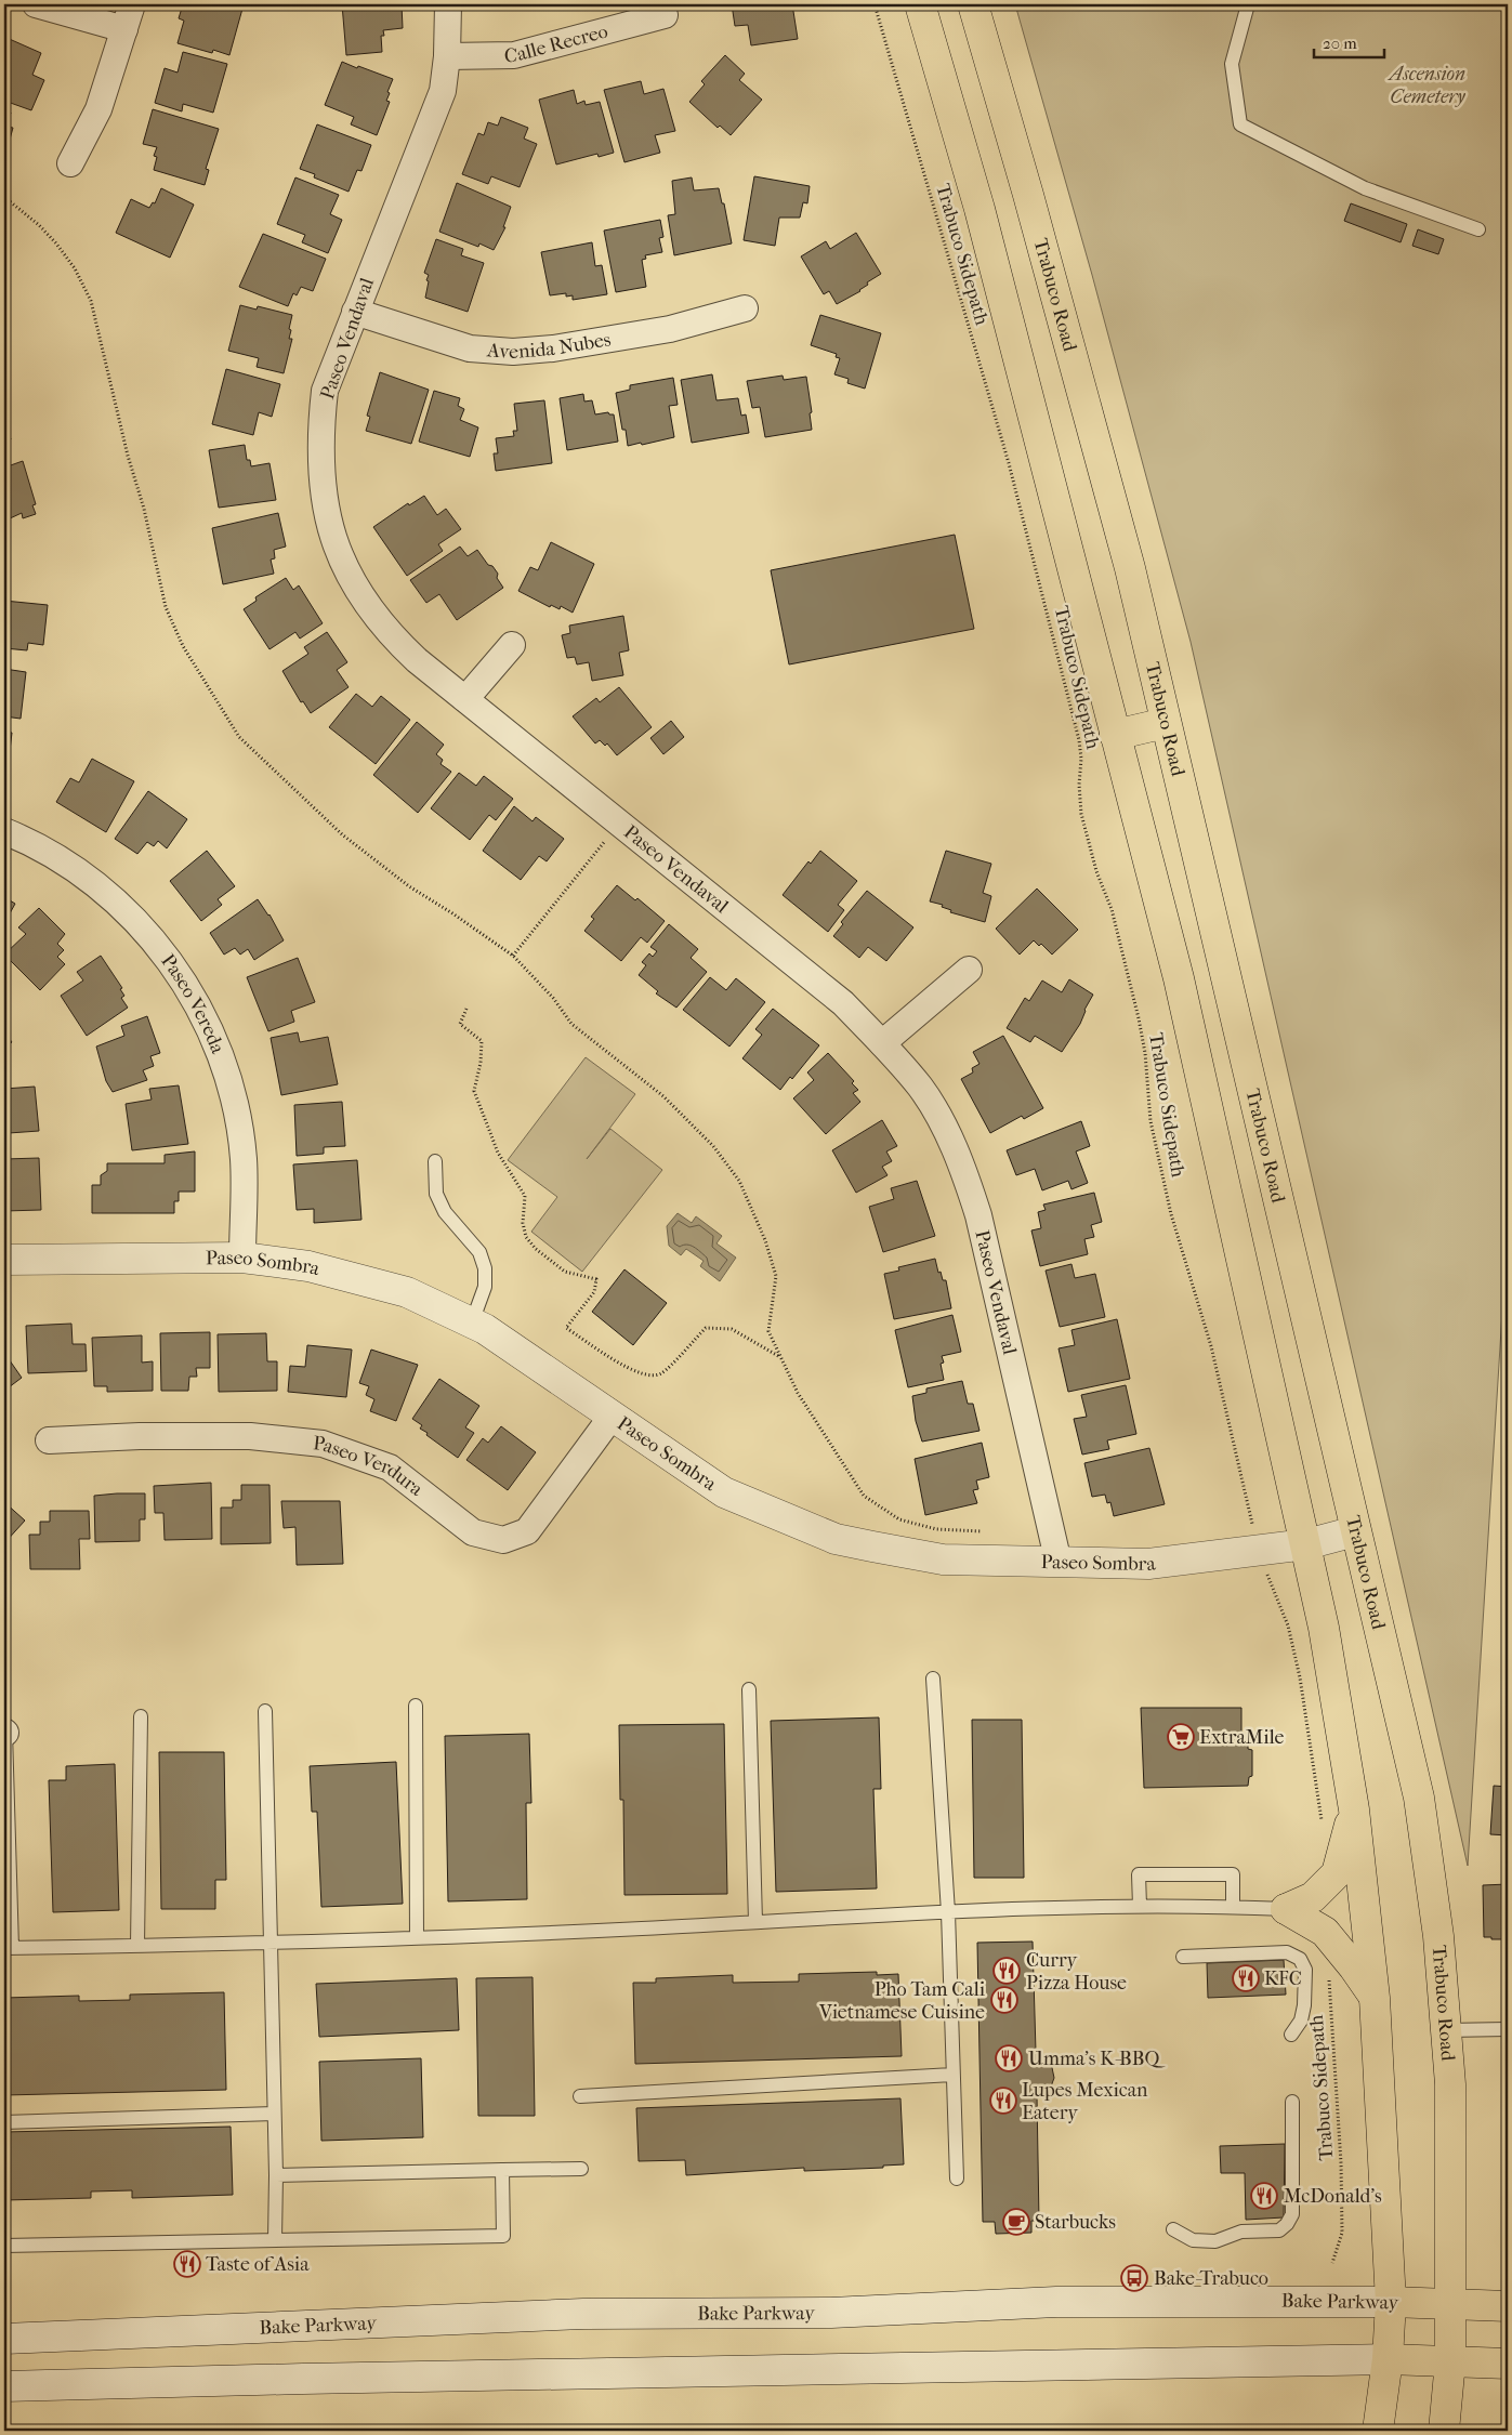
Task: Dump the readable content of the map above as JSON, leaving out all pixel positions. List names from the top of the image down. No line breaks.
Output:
{"streets":{"main road":["Trabuco Road","Paseo Sombra","Bake Parkway"],"street":["Calle Recreo","Paseo Vendaval","Avenida Nubes","Paseo Vereda","Paseo Verdura"],"path":["Trabuco Sidepath"]},"crossings":[["Calle Recreo","Paseo Vendaval"],["Trabuco Road","Paseo Sombra"],["Trabuco Road","Bake Parkway"],["Paseo Vendaval","Avenida Nubes"],["Paseo Vendaval","Paseo Sombra"],["Paseo Vereda","Paseo Sombra"],["Paseo Sombra","Paseo Verdura"]],"parks":["Ascension Cemetery"],"places":{"supermarket":["ExtraMile"],"restaurant":["Curry Pizza House","KFC","Pho Tam Cali Vietnamese Cuisine","Umma's K-BBQ","Lupes Mexican Eatery","McDonald's","Taste of Asia"],"cafe":["Starbucks"],"bus stop":["Bake-Trabuco"]},"scale_bar":"20 m"}
